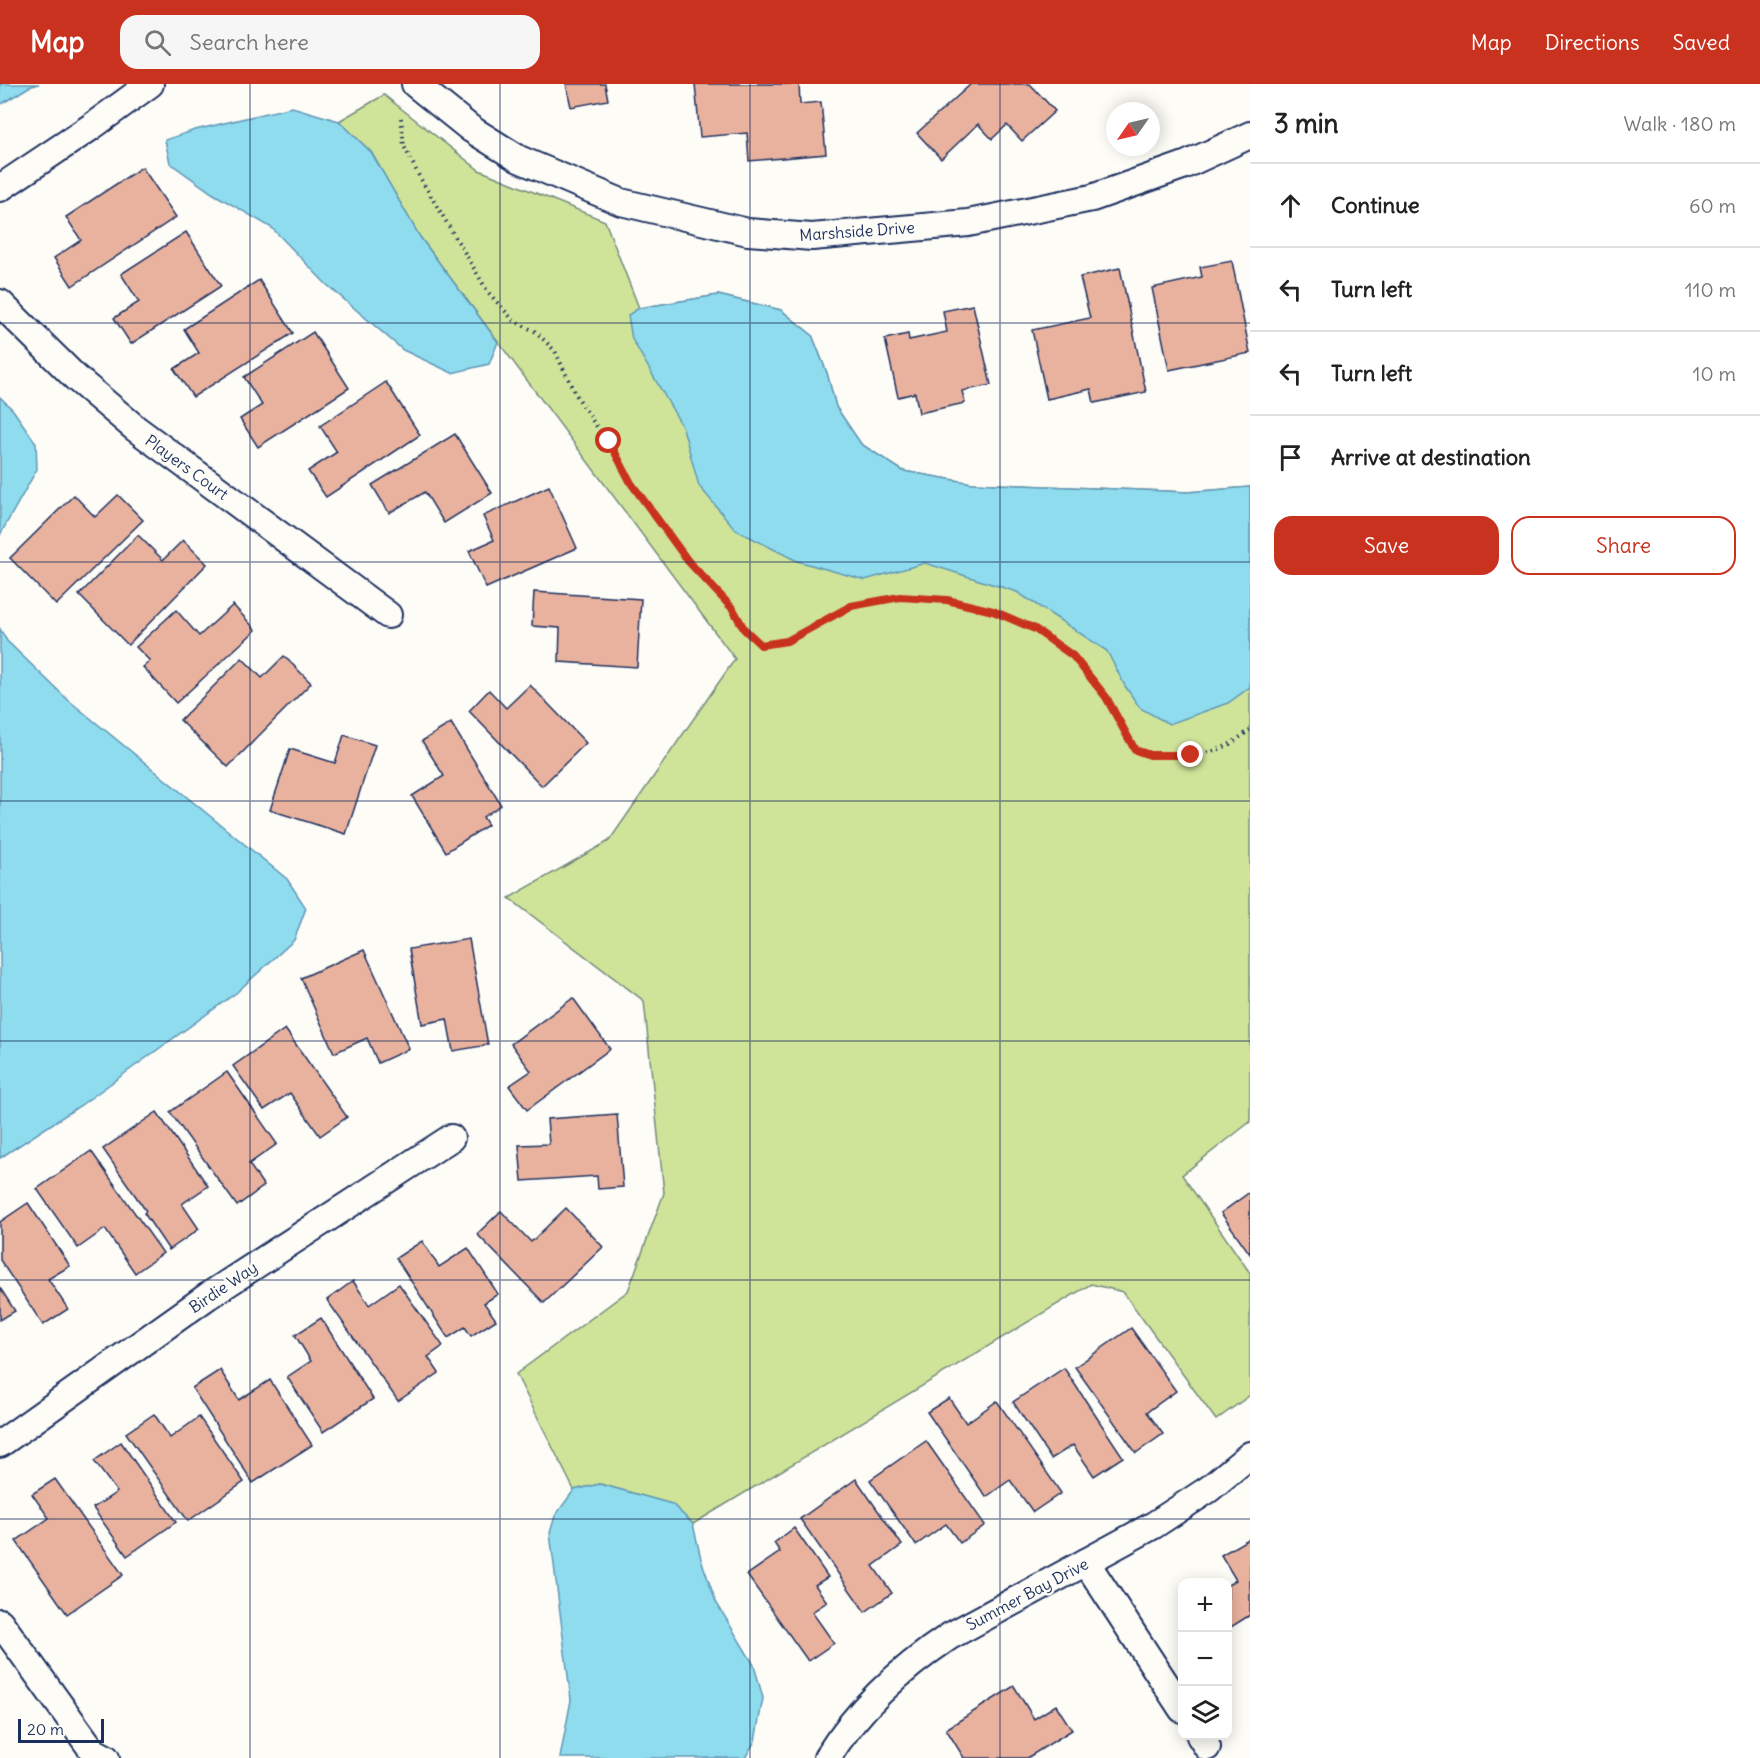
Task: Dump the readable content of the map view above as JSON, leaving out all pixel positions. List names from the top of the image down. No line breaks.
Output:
{"streets":{"street":["Marshside Drive","Players Court","Birdie Way","Summer Bay Drive"]},"scale_bar":"20 m","north":"bottom left","page":{"header":"Map","search":"Search here","nav":["Map","Directions","Saved"],"heading":["3 min","Walk · 180 m"],"list":[["Continue","60 m"],["Turn left","110 m"],["Turn left","10 m"],"Arrive at destination"],"buttons":["Save","Share"],"map_buttons":["+","−"],"scale":"20 m"}}
